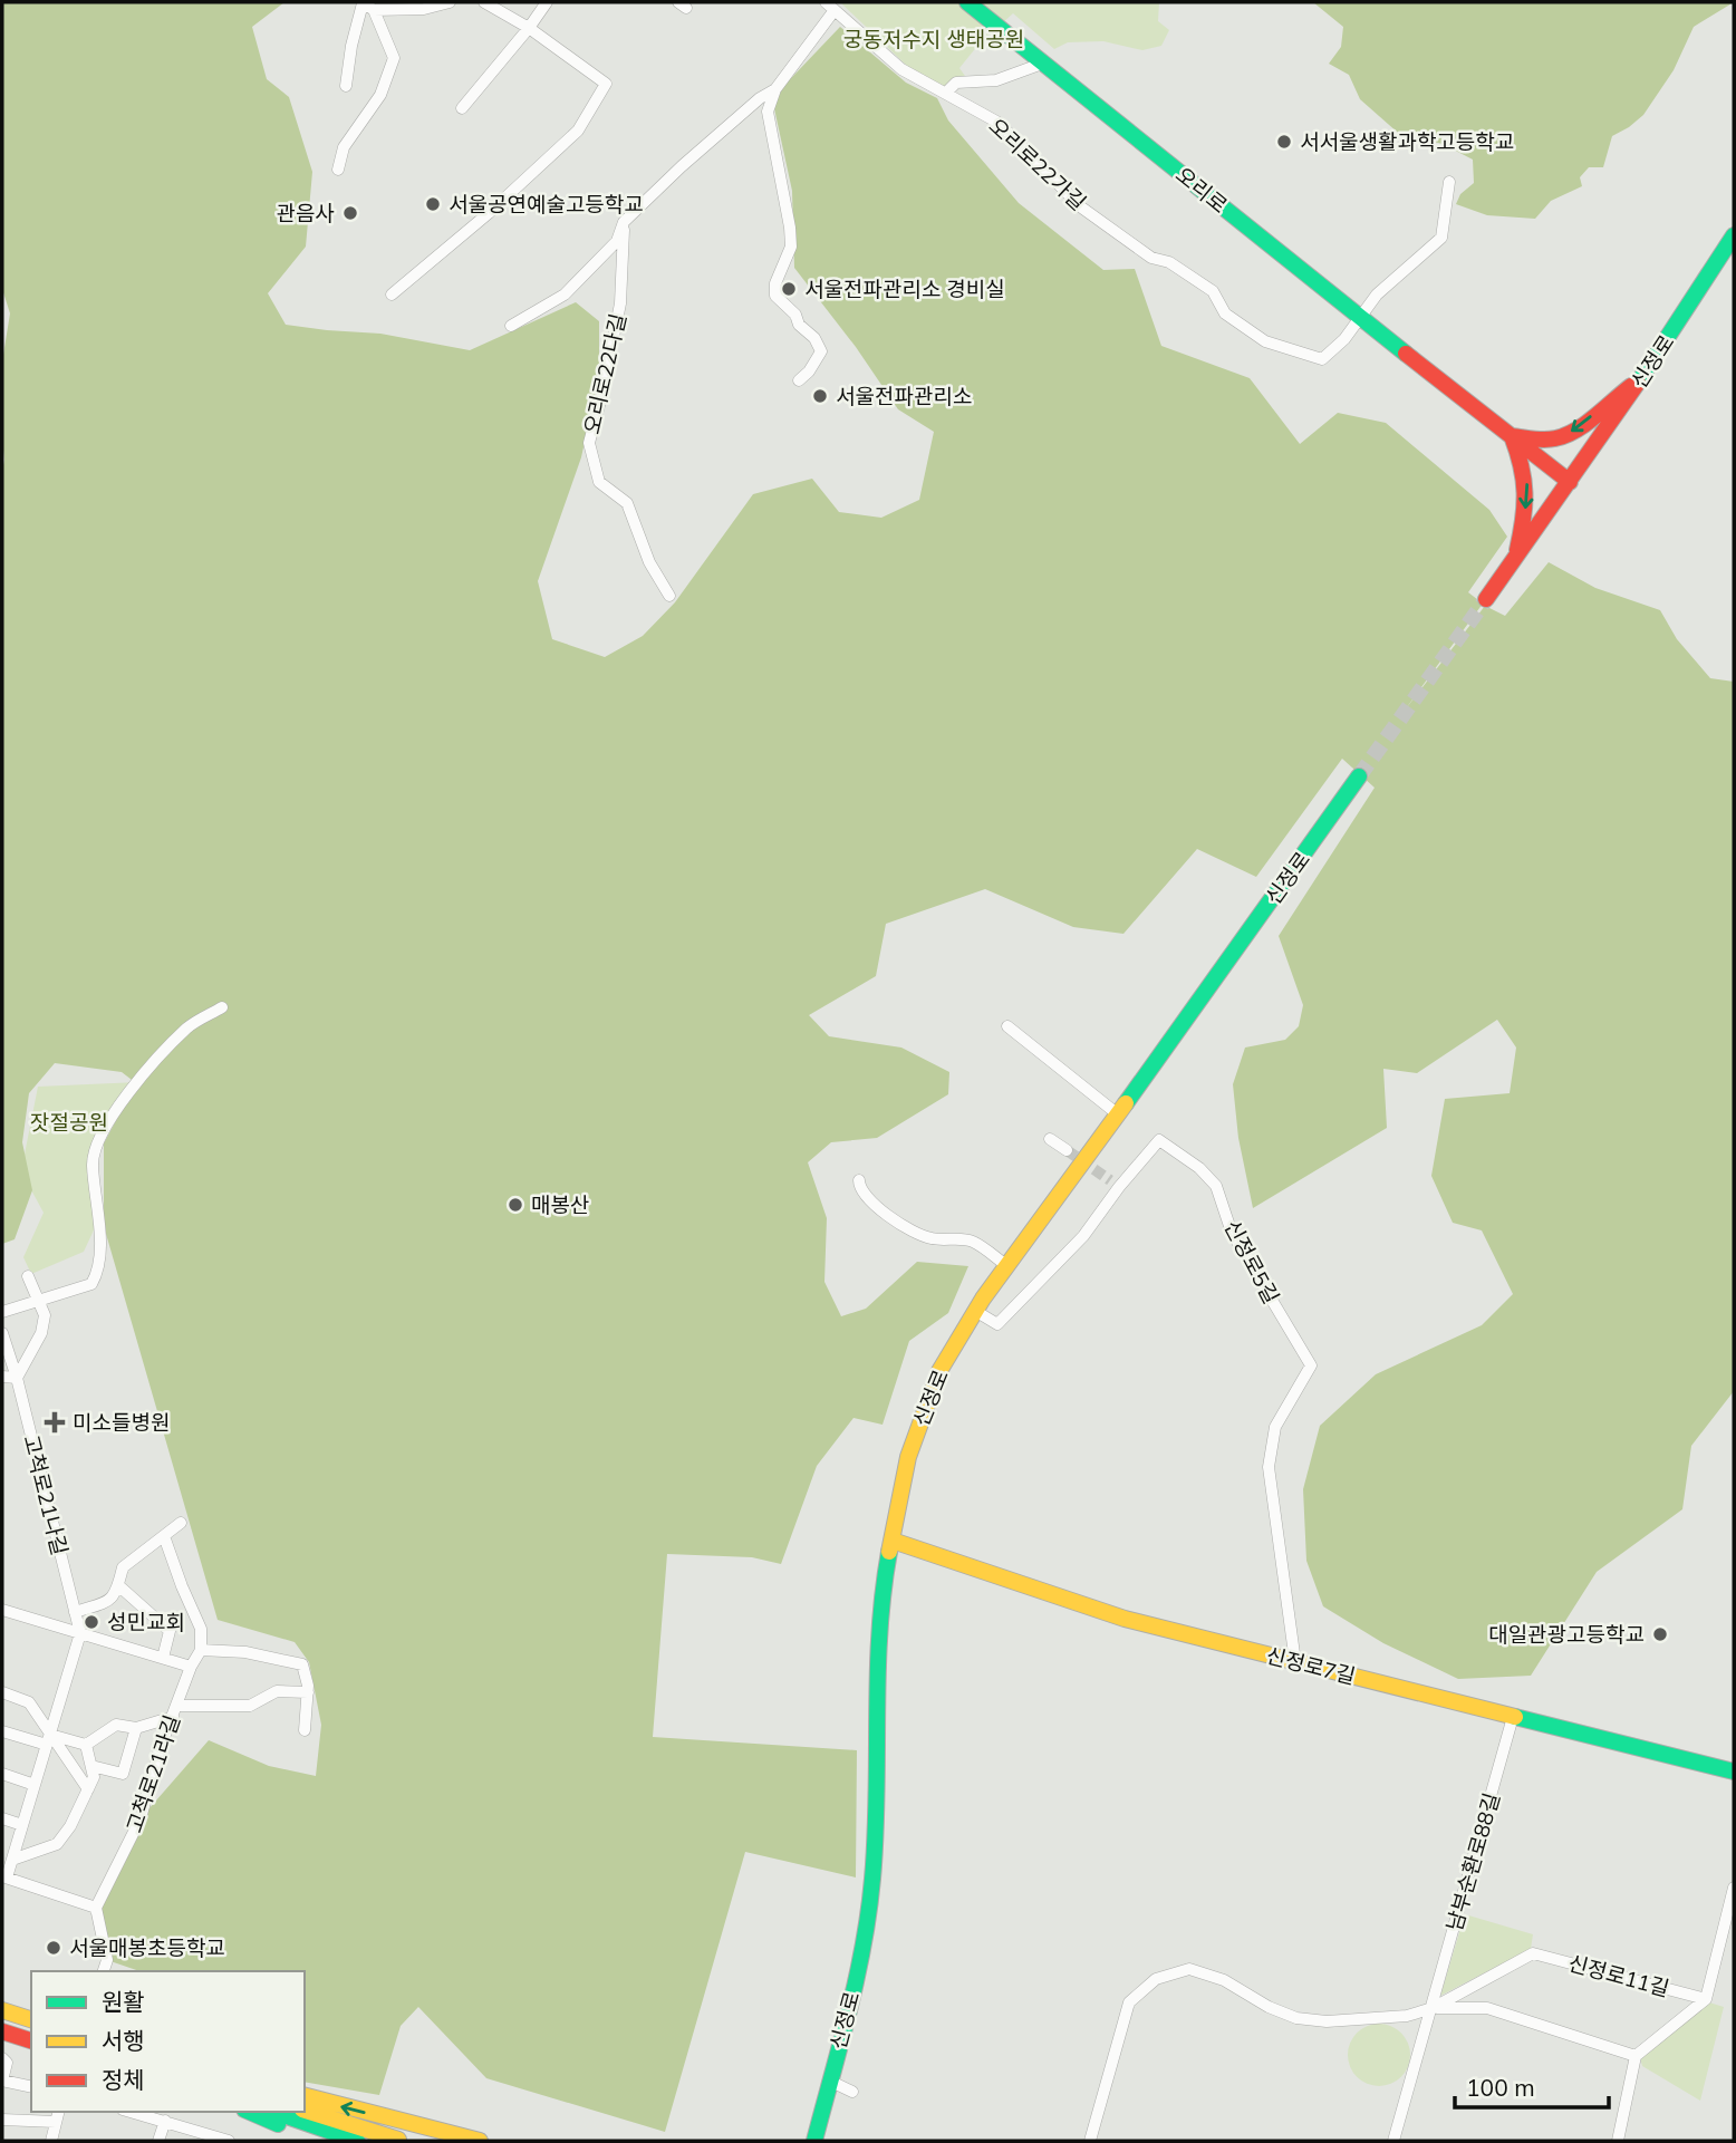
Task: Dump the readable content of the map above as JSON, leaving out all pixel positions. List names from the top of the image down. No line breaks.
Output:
{"streets":{"main road":["오리로","신정로","신정로7길"],"street":["오리로22가길","오리로22다길","신정로5길","고척로21나길","고척로21라길","남부순환로88길","신정로11길"]},"crossings":[["오리로22가길","오리로"],["오리로","신정로"],["신정로","신정로5길"],["신정로","신정로7길"],["신정로5길","신정로7길"],["신정로7길","남부순환로88길"],["남부순환로88길","신정로11길"]],"parks":["궁동저수지 생태공원","잣절공원"],"places":{"other":["서서울생활과학고등학교","서울공연예술고등학교","관음사","서울전파관리소 경비실","서울전파관리소","매봉산","성민교회","대일관광고등학교","서울매봉초등학교"],"health":["미소들병원"]},"legend":["원활","서행","정체"],"scale_bar":"100 m"}
